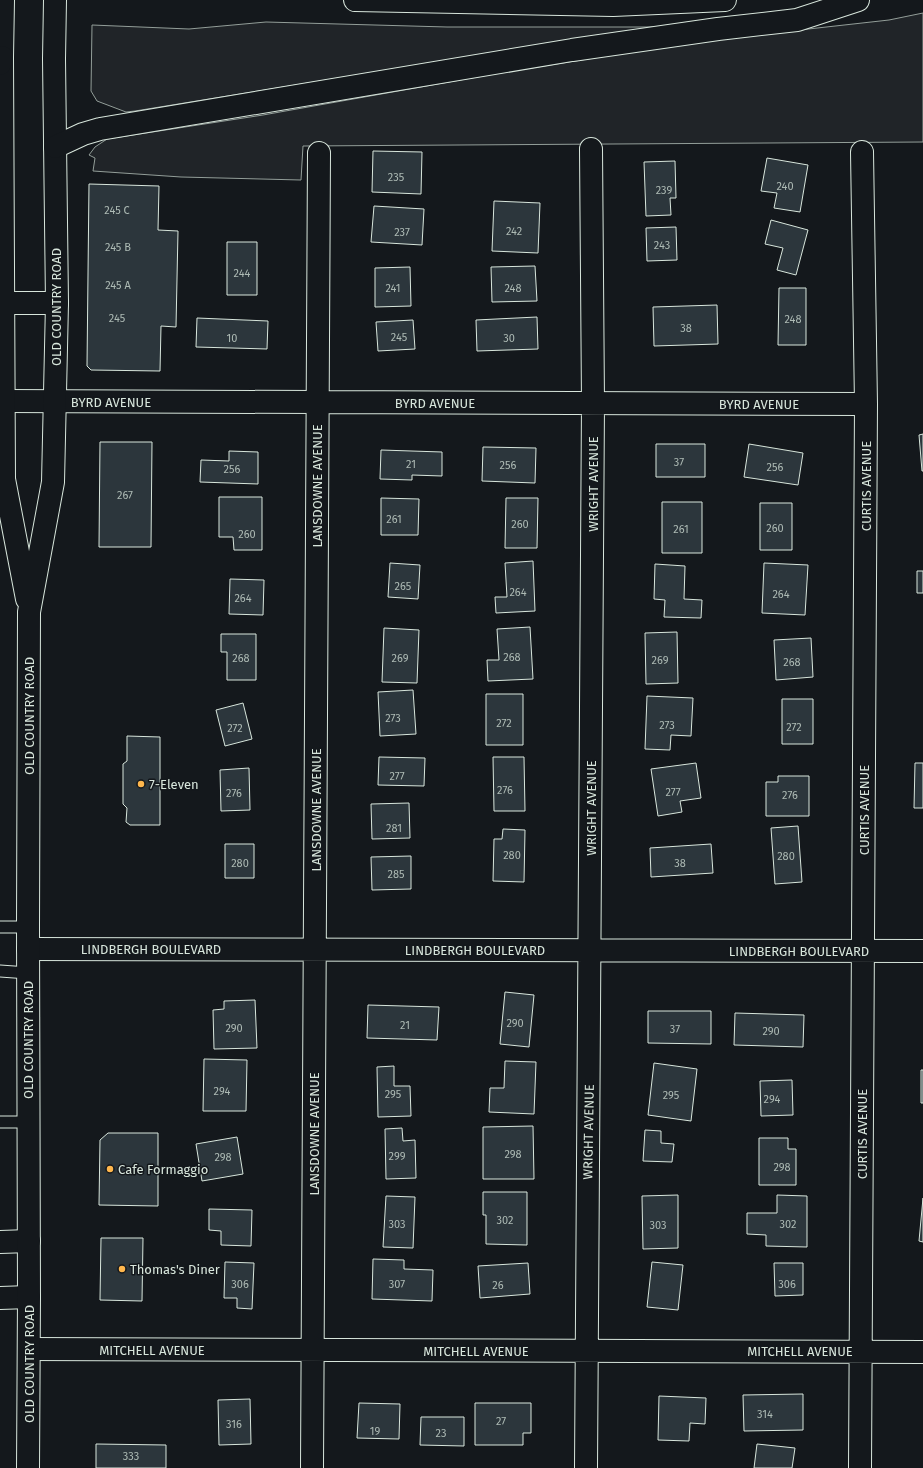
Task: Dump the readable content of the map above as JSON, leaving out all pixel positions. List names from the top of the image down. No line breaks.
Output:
{"streets":{"main road":["OLD COUNTRY ROAD","BYRD AVENUE","WRIGHT AVENUE","LANSDOWNE AVENUE","CURTIS AVENUE","LINDBERGH BOULEVARD","MITCHELL AVENUE"]},"crossings":[["OLD COUNTRY ROAD","BYRD AVENUE"],["OLD COUNTRY ROAD","LINDBERGH BOULEVARD"],["OLD COUNTRY ROAD","MITCHELL AVENUE"],["BYRD AVENUE","WRIGHT AVENUE"],["BYRD AVENUE","LANSDOWNE AVENUE"],["BYRD AVENUE","CURTIS AVENUE"],["WRIGHT AVENUE","LINDBERGH BOULEVARD"],["WRIGHT AVENUE","MITCHELL AVENUE"],["LANSDOWNE AVENUE","LINDBERGH BOULEVARD"],["LANSDOWNE AVENUE","MITCHELL AVENUE"],["CURTIS AVENUE","LINDBERGH BOULEVARD"],["CURTIS AVENUE","MITCHELL AVENUE"]],"places":["7-Eleven","Cafe Formaggio","Thomas's Diner"],"house_numbers":["235","240","239","245 C","242","237","243","245 B","244","245 A","241","248","245","248","38","245","10","30","37","21","256","256","256","267","261","260","260","261","260","265","264","264","264","268","268","269","269","268","273","272","273","272","272","277","276","277","276","276","281","280","280","280","38","285","290","21","290","37","290","294","295","295","294","298","299","298","298","302","303","302","303","306","307","306","26","314","27","316","19","23","333"]}
